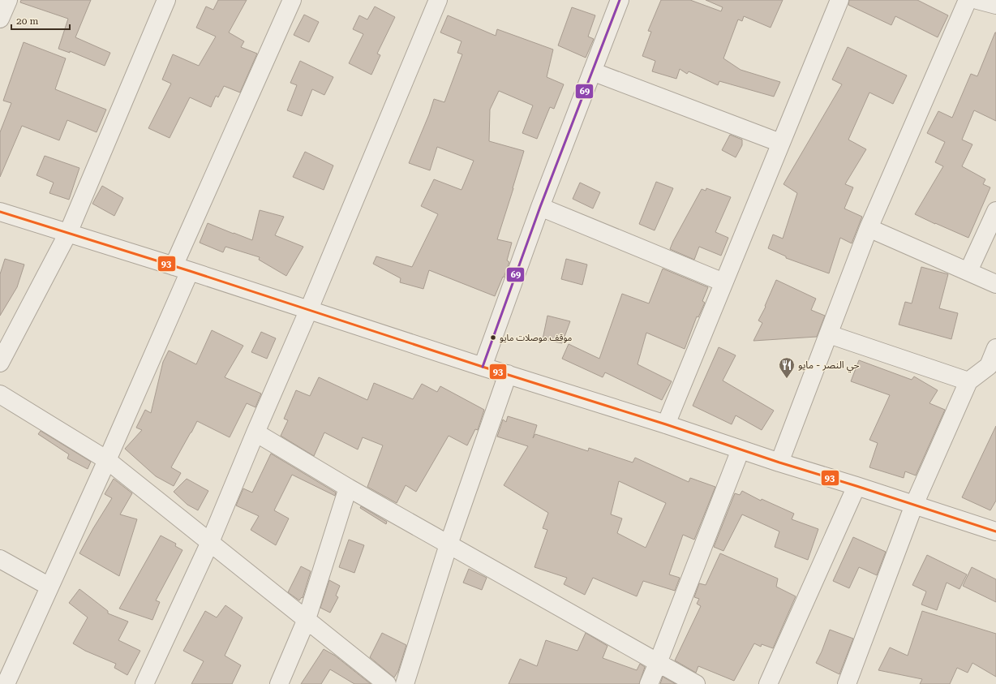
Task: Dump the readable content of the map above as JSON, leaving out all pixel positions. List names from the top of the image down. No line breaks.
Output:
{"places":{"other":["موقف موصلات مايو"],"restaurant":["حي النصر - مايو"]},"lines":["transit line 69","transit line 93"],"scale_bar":"20 m"}
